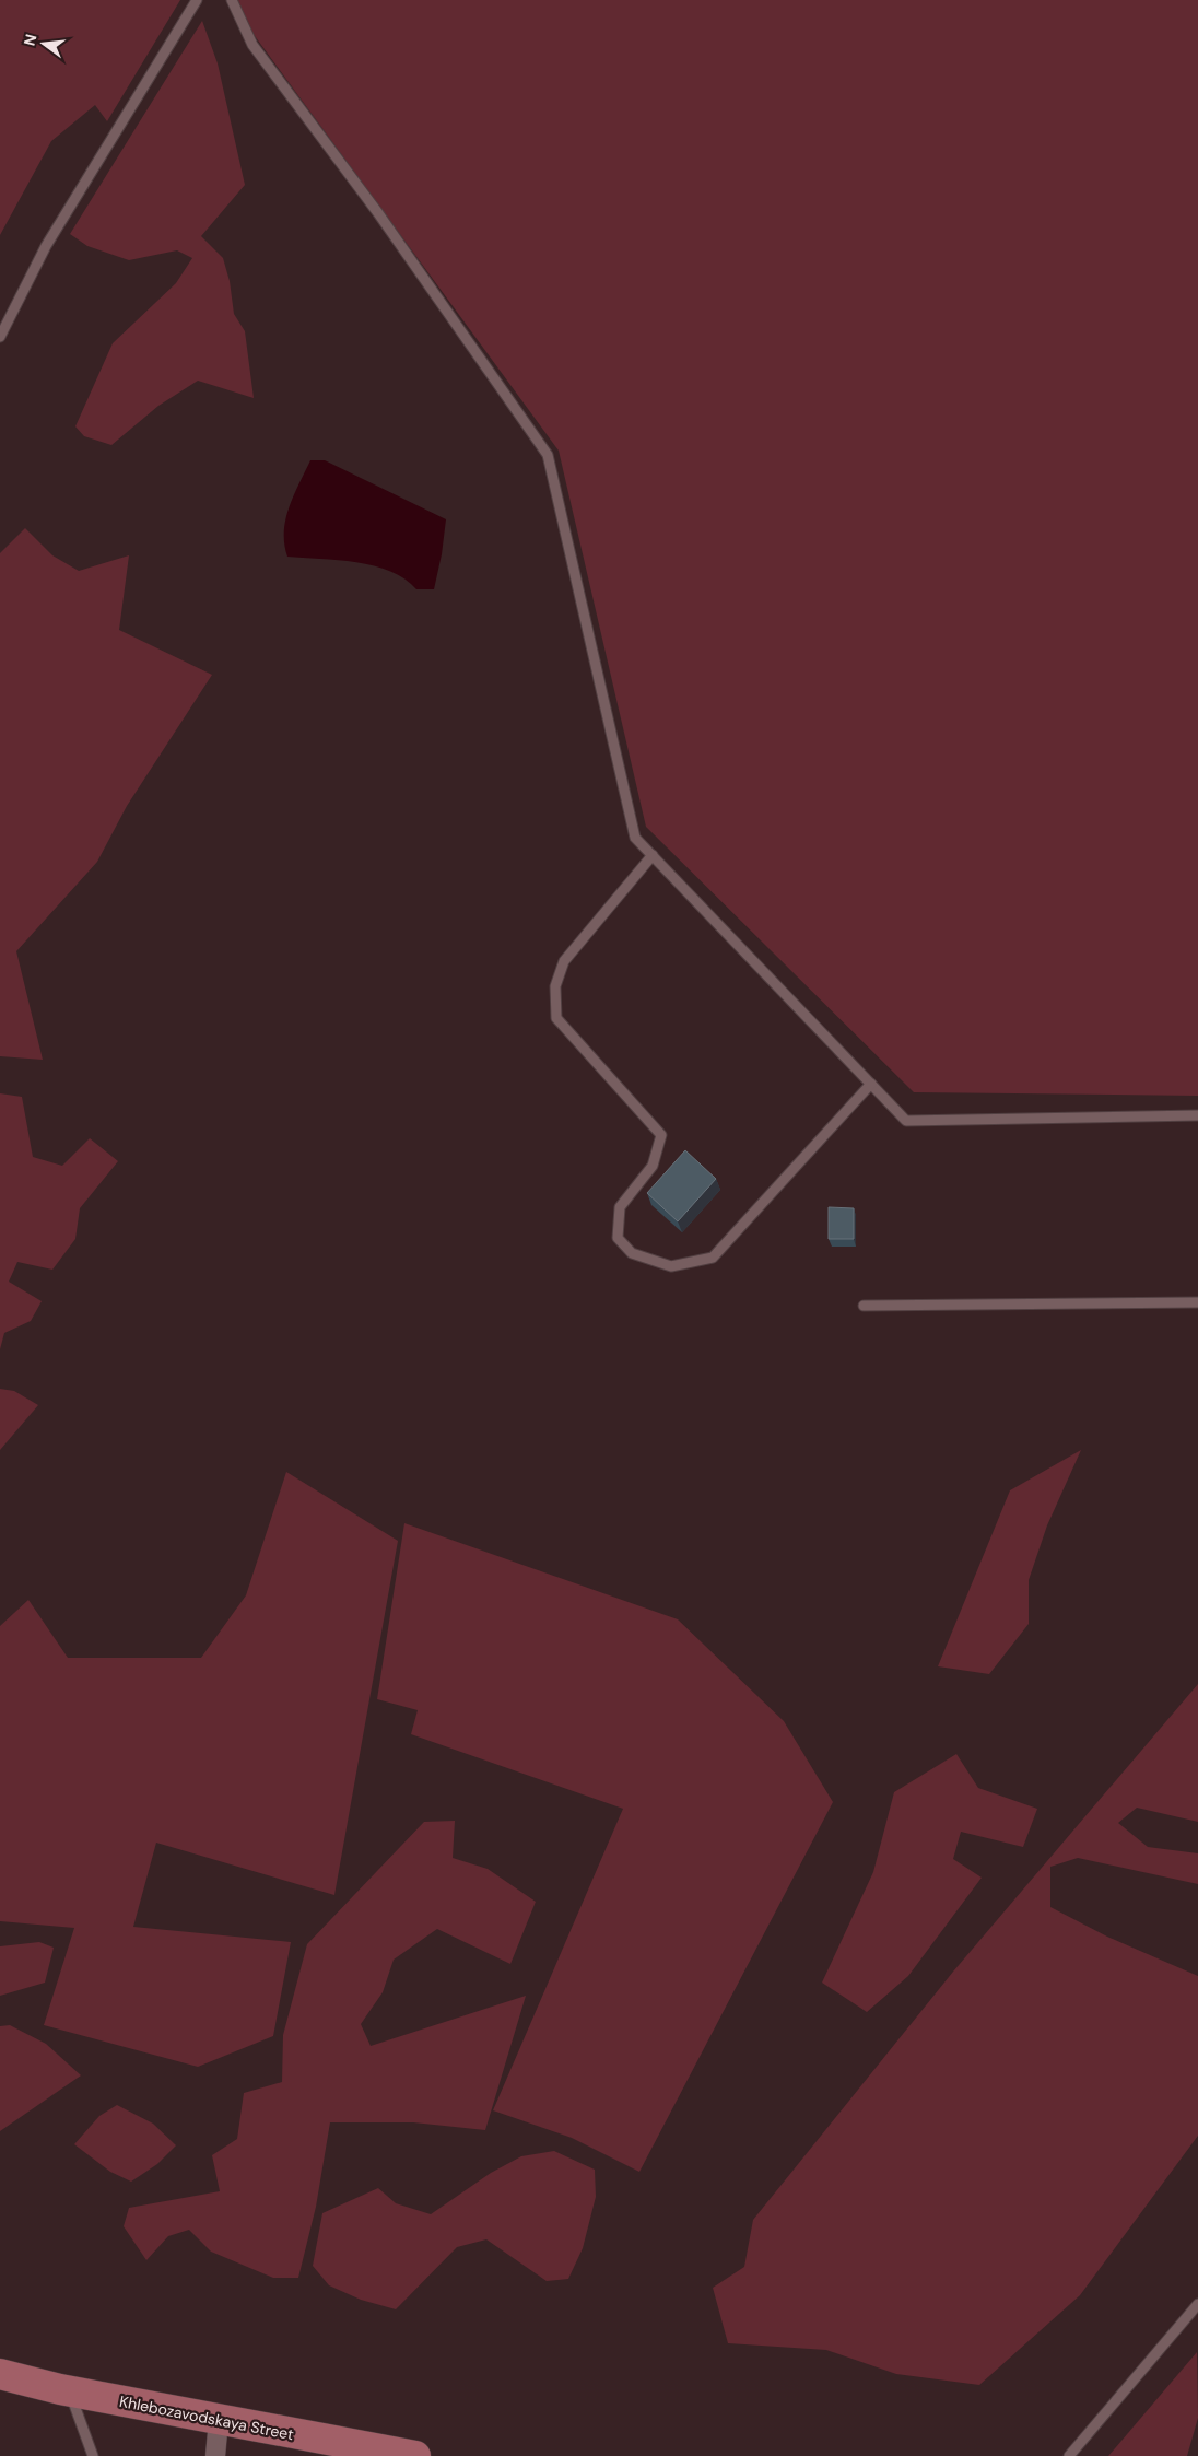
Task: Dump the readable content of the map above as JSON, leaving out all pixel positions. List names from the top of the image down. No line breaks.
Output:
{"streets":{"main road":["Khlebozavodskaya Street"]},"north":"left"}
